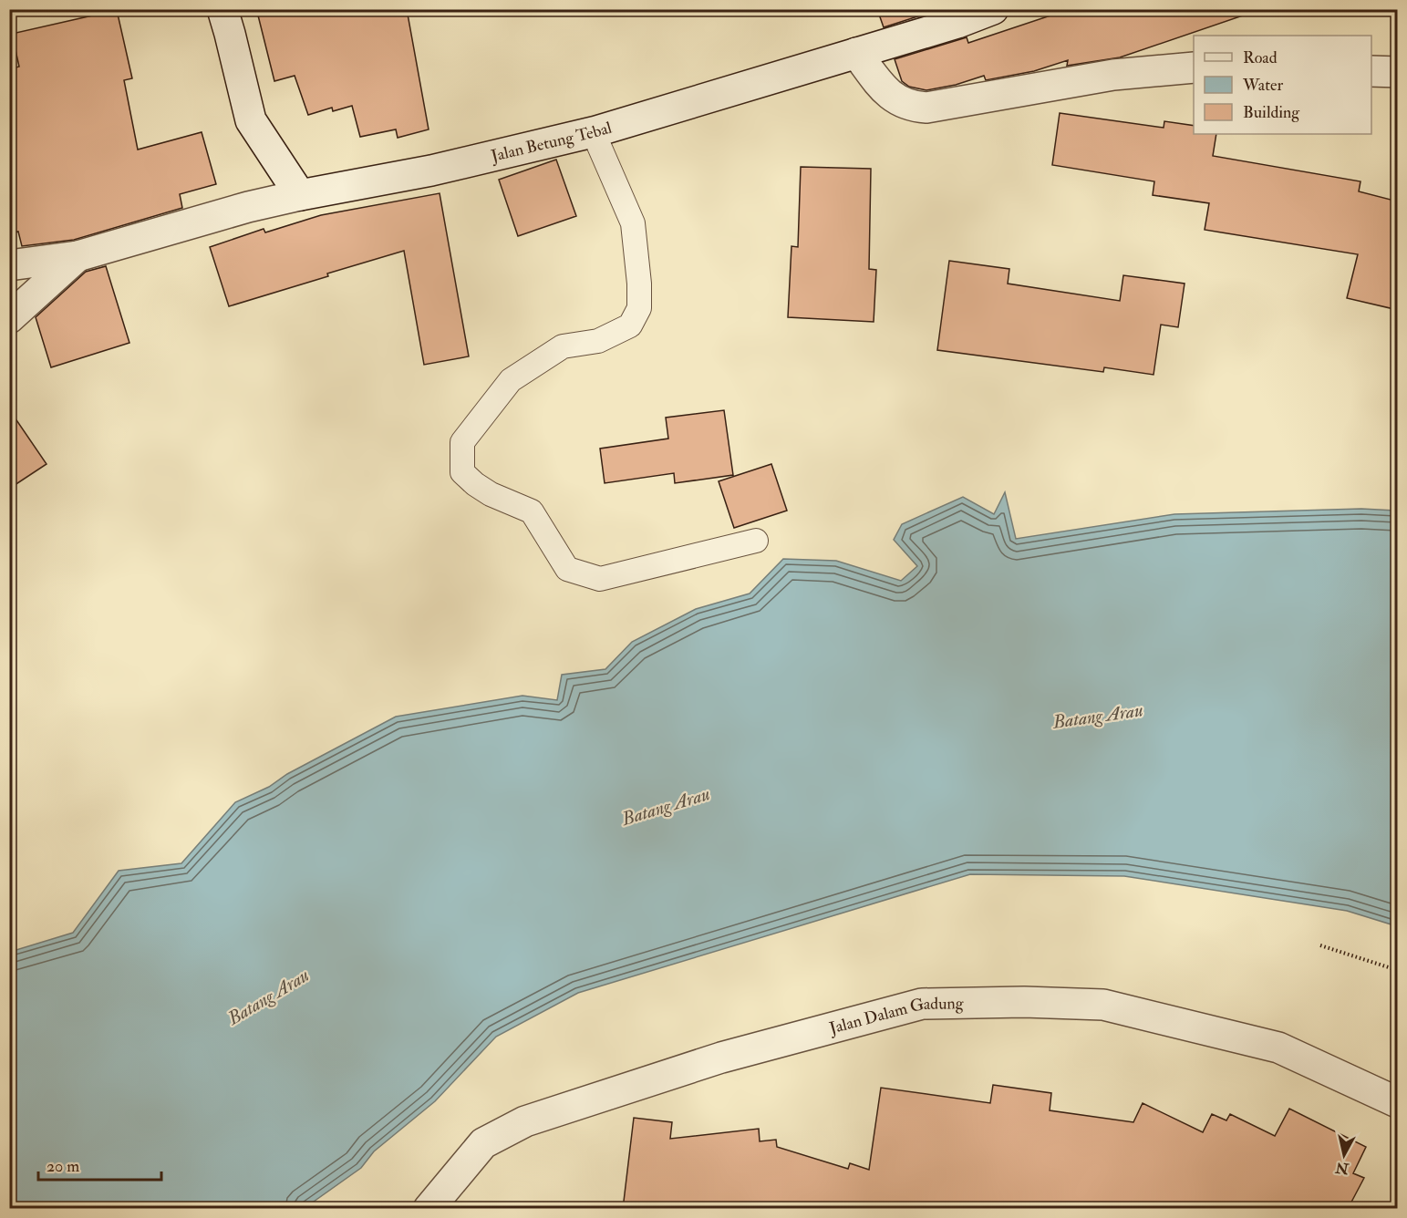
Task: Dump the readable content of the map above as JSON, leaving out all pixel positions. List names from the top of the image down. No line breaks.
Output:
{"streets":{"street":["Jalan Betung Tebal","Jalan Dalam Gadung"]},"water":["Batang Arau"],"legend":["Road","Water","Building"],"scale_bar":"20 m","north":"bottom"}
